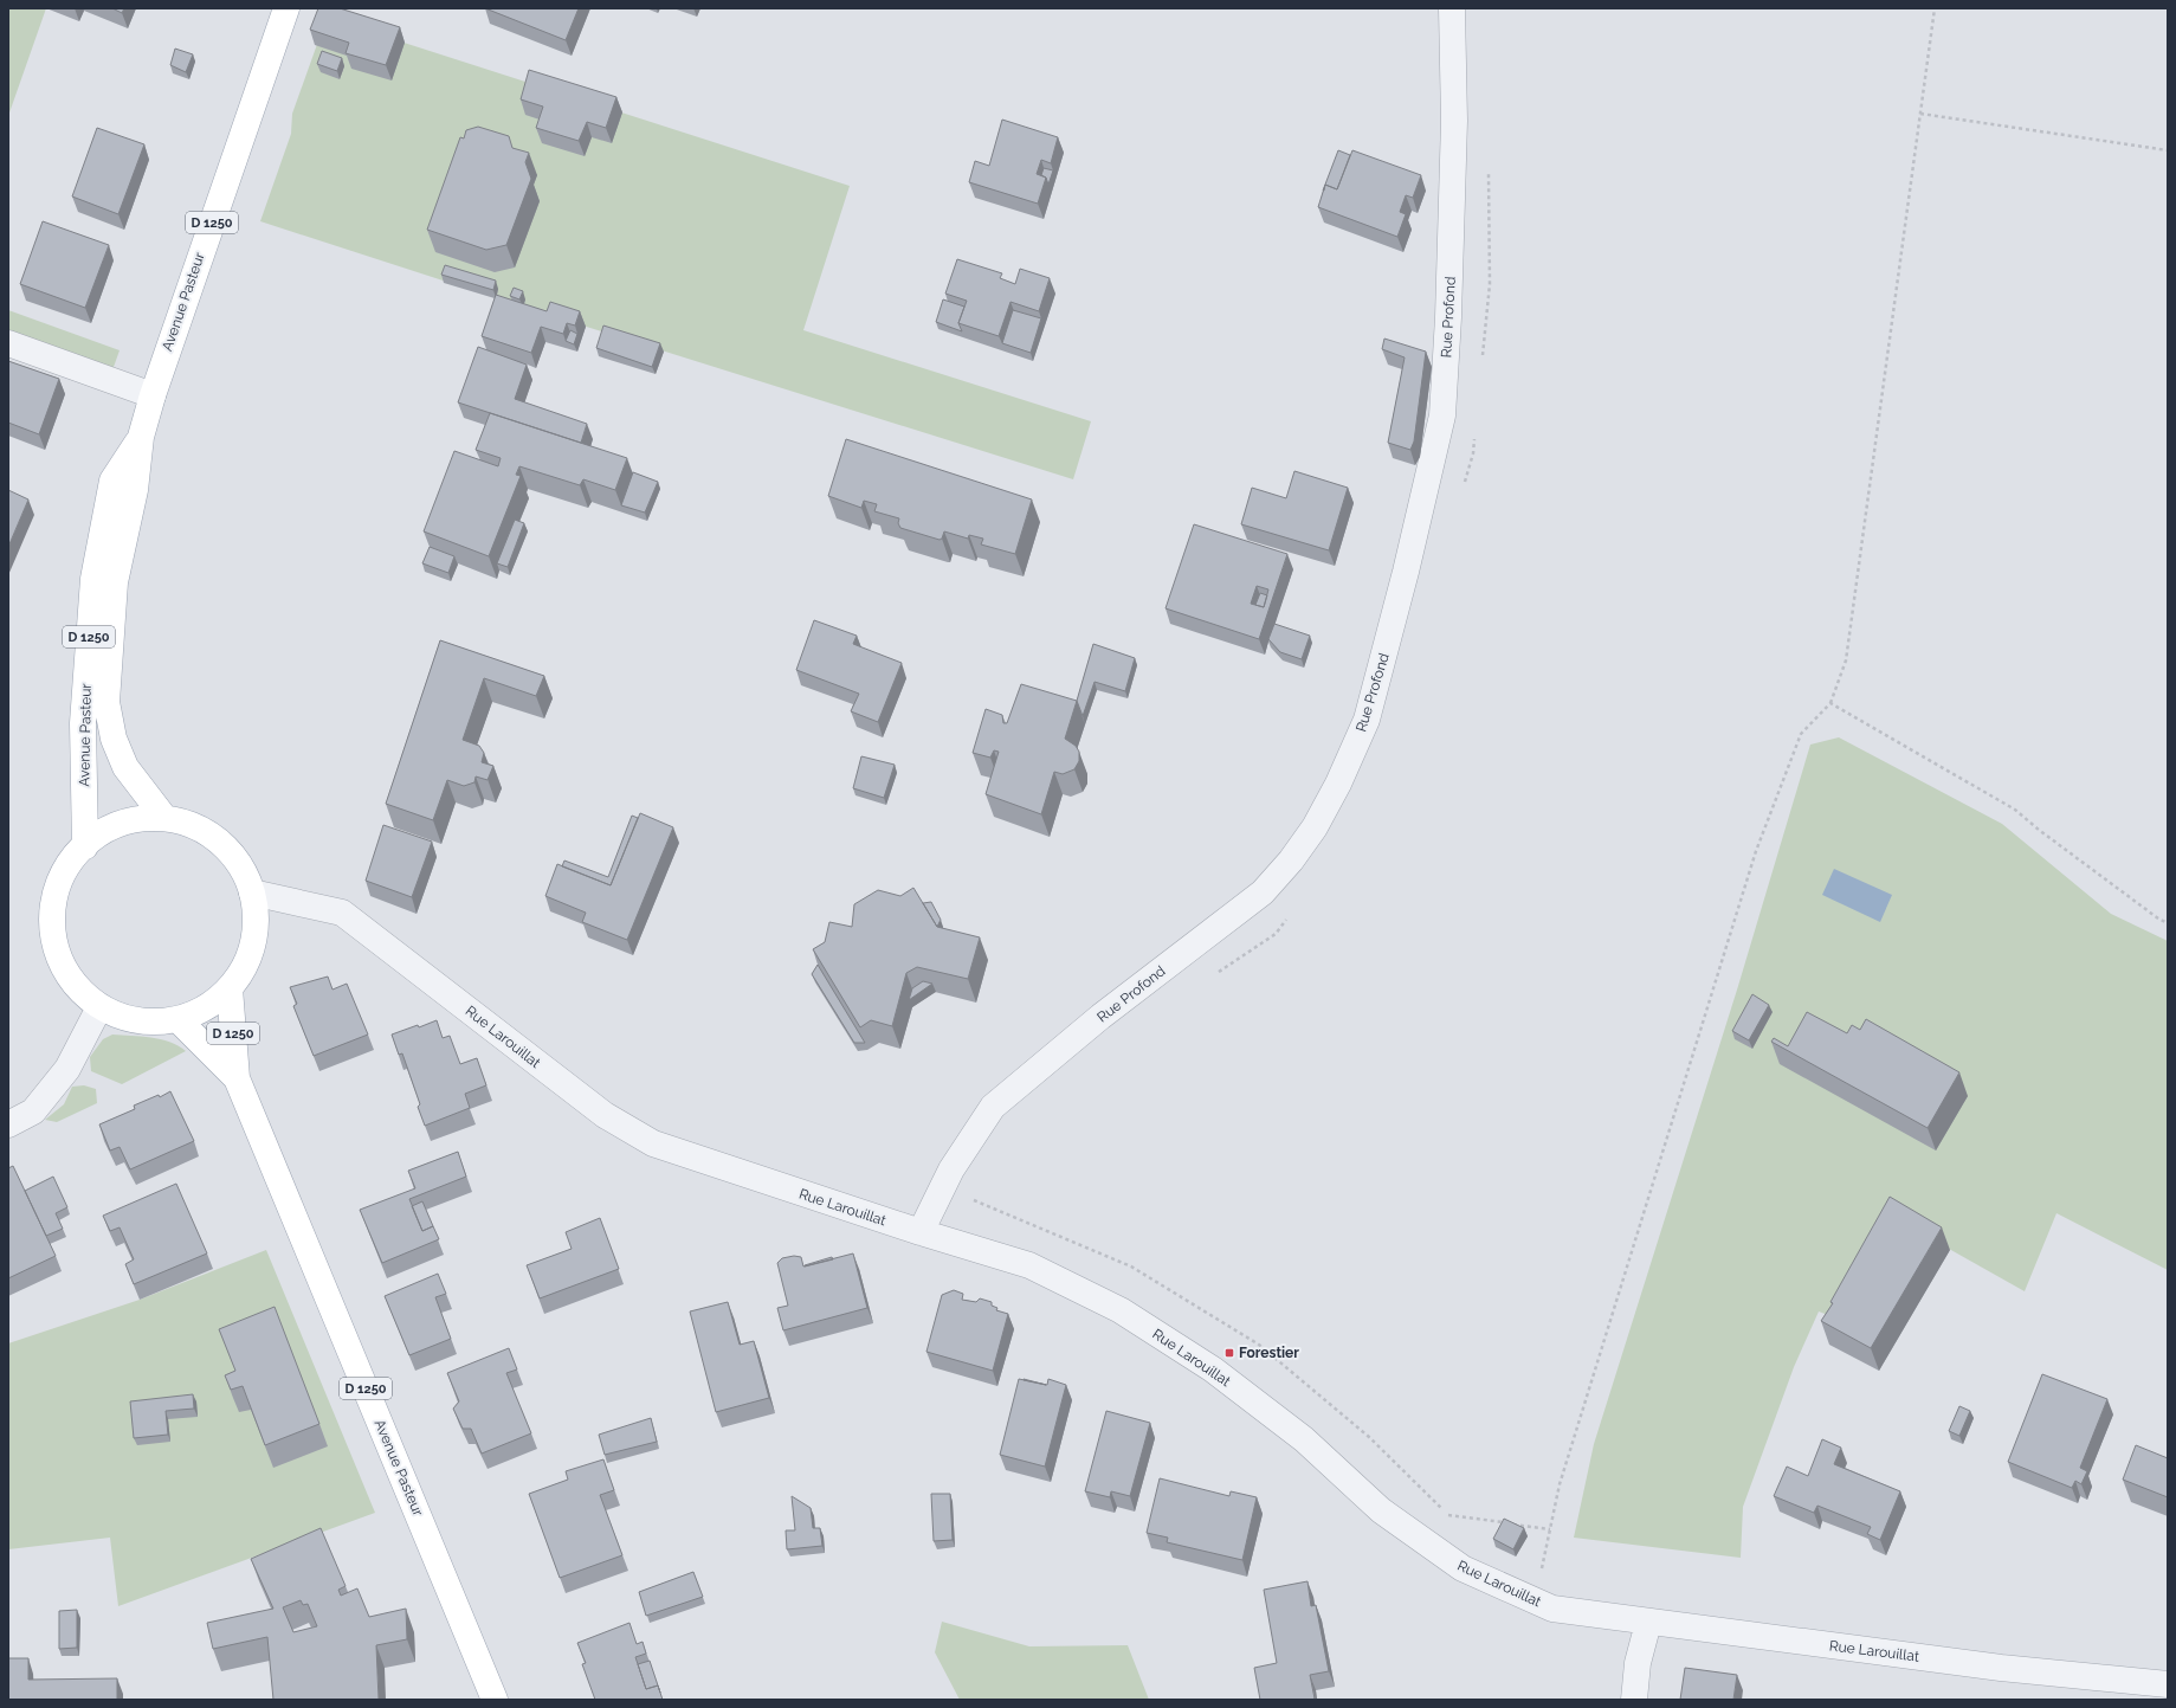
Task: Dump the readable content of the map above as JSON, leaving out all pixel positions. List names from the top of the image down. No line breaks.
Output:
{"streets":{"main road":["D 1250","Avenue Pasteur"],"street":["Rue Profond","Rue Larouillat"]},"crossings":[["Rue Profond","Rue Larouillat"]],"places":{"transit":["Forestier"]}}
